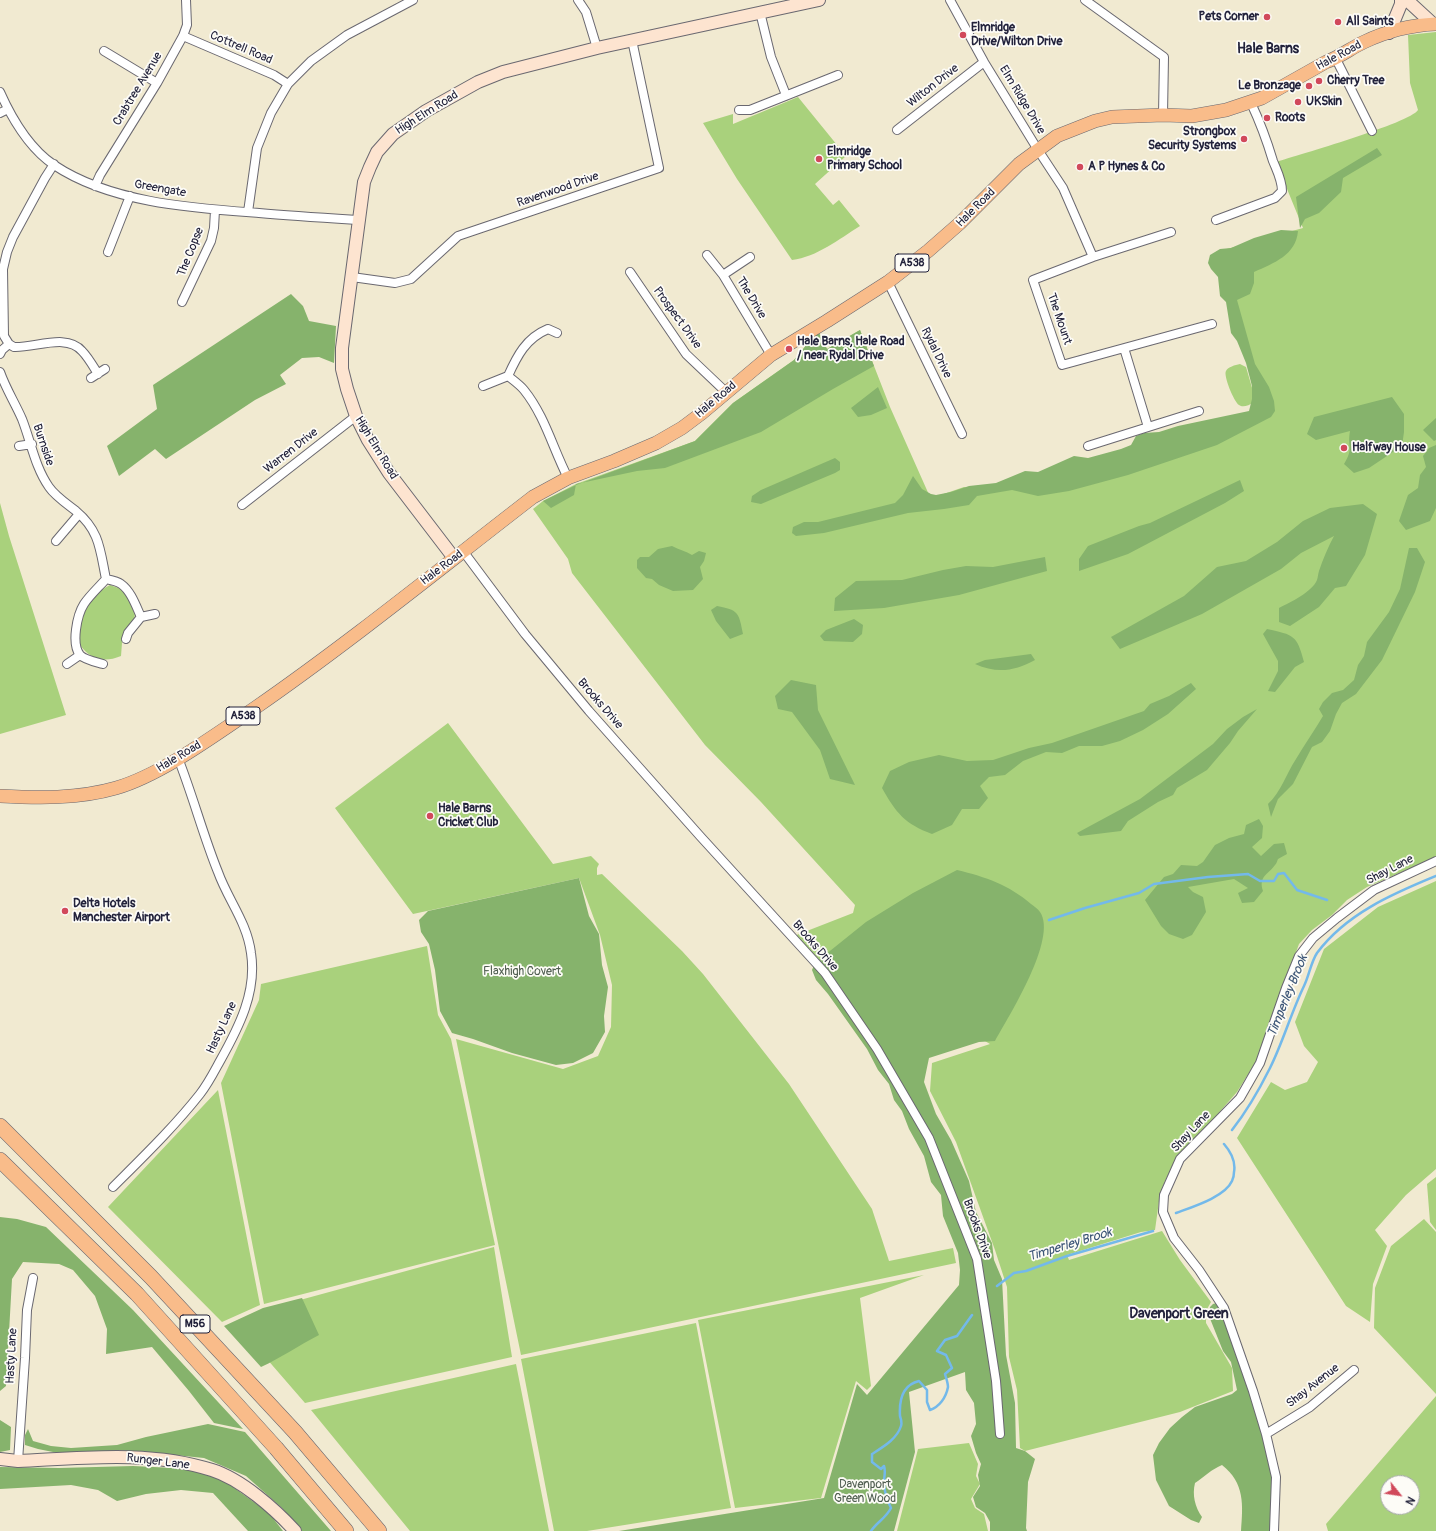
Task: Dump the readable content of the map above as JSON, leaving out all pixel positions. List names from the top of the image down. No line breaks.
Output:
{"streets":{"highway":["M56"],"main road":["Hale Road","A538"],"street":["Cottrell Road","Wilton Drive","Crabtree Avenue","Elm Ridge Drive","High Elm Road","Greengate","Ravenwood Drive","The Copse","The Drive","Prospect Drive","The Mount","Rydal Drive","Burnside","Warren Drive","Brooks Drive","Shay Lane","Hasty Lane","Shay Avenue","Runger Lane"]},"crossings":[["Cottrell Road","Crabtree Avenue"],["Hale Road","Elm Ridge Drive"],["Hale Road","High Elm Road"],["Hale Road","The Drive"],["Hale Road","Prospect Drive"],["Hale Road","Rydal Drive"],["Hale Road","Brooks Drive"],["Hale Road","Hasty Lane"],["Wilton Drive","Elm Ridge Drive"],["Crabtree Avenue","Greengate"],["High Elm Road","Greengate"],["High Elm Road","Ravenwood Drive"],["High Elm Road","Warren Drive"],["High Elm Road","Brooks Drive"],["Greengate","The Copse"],["Shay Lane","Shay Avenue"],["Hasty Lane","Runger Lane"]],"districts":["Hale Barns","Davenport Green"],"water":["Timperley Brook"],"parks":["Flaxhigh Covert","Davenport Green Wood"],"places":["Pets Corner","All Saints","Elmridge Drive/Wilton Drive","Cherry Tree","Le Bronzage","UKSkin","Roots","Strongbox Security Systems","Elmridge Primary School","A P Hynes & Co","Hale Barns, Hale Road / near Rydal Drive","Halfway House","Hale Barns Cricket Club","Delta Hotels Manchester Airport"],"north":"bottom right"}
